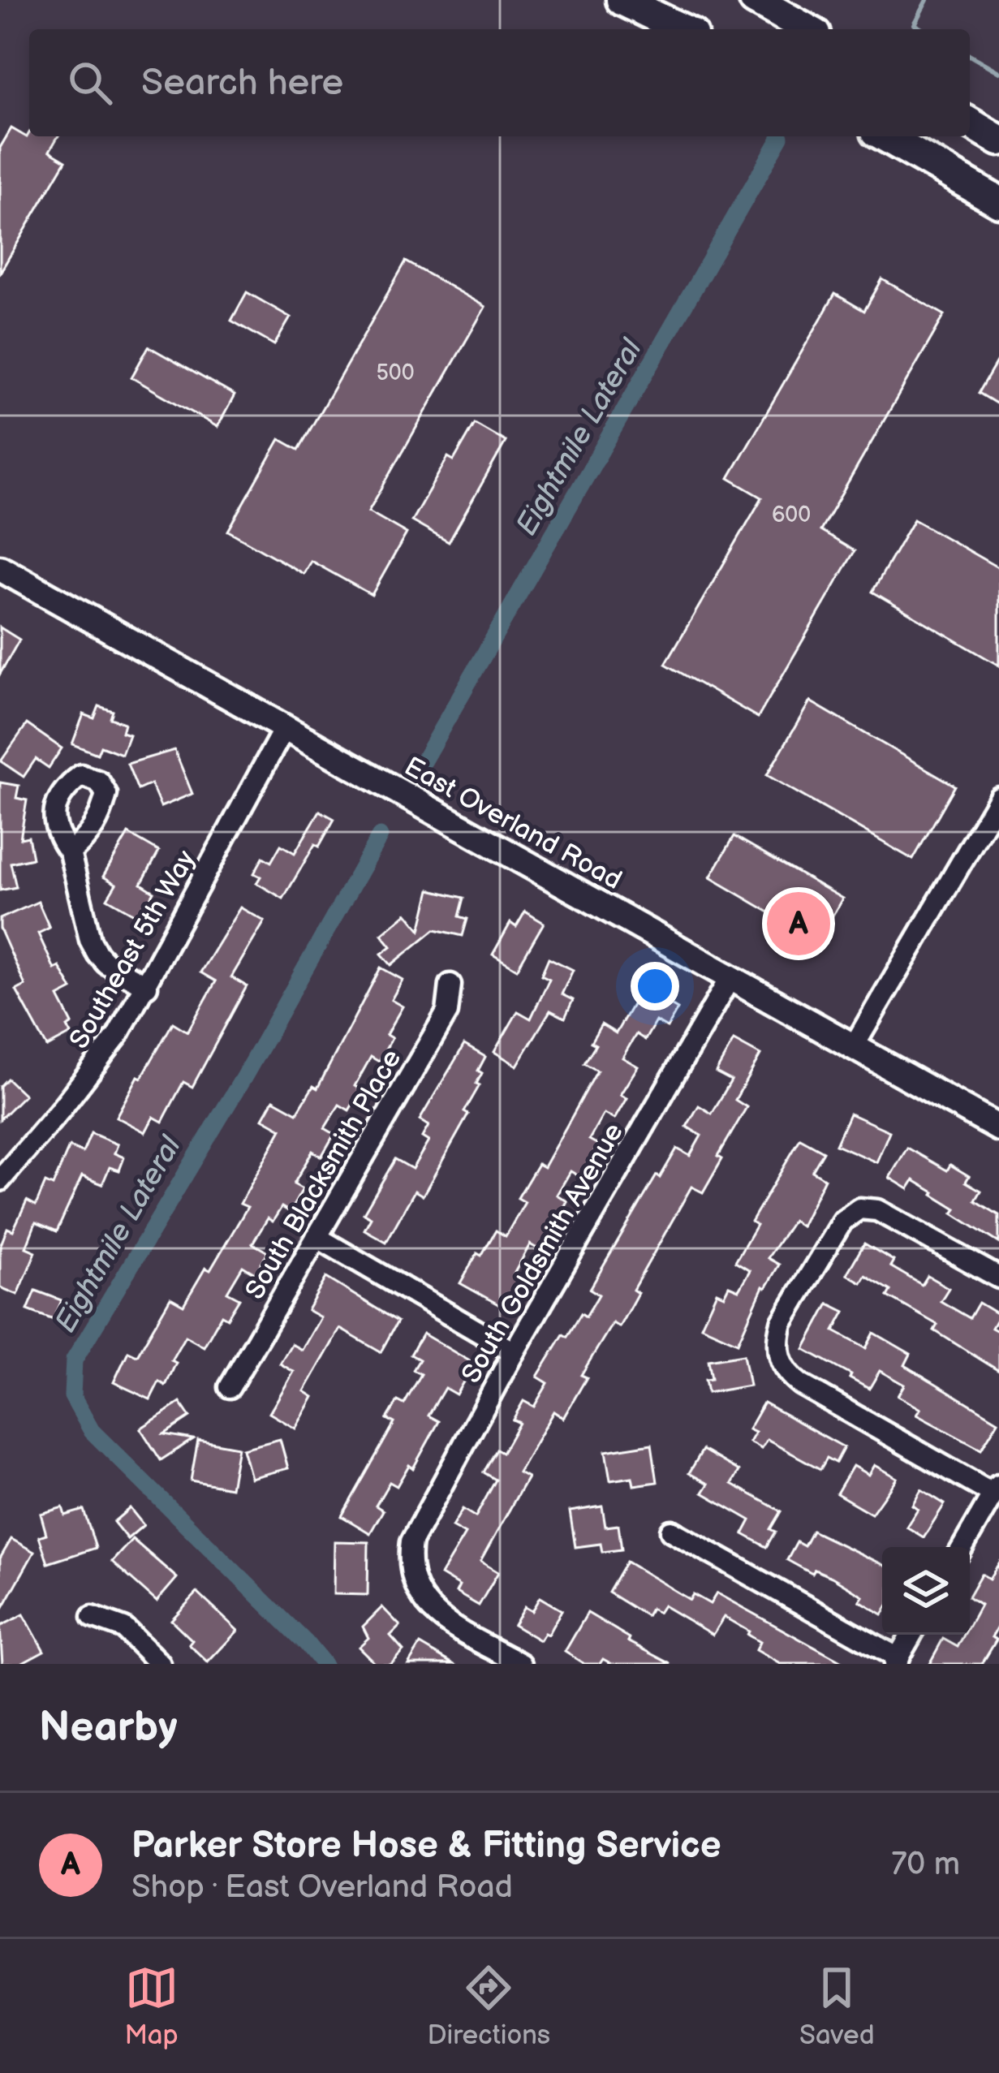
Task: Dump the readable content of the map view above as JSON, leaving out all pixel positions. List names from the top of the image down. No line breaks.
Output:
{"streets":{"main road":["East Overland Road"],"street":["Southeast 5th Way","South Blacksmith Place","South Goldsmith Avenue"]},"crossings":[["East Overland Road","Southeast 5th Way"],["East Overland Road","South Goldsmith Avenue"]],"water":["Eightmile Lateral"],"house_numbers":["500","600"],"page":{"search":"Search here","pins":"A","heading":"Nearby","list":[{"mark":"A","name":"Parker Store Hose & Fitting Service","note":"Shop · East Overland Road","value":"70 m"}],"nav":["Map","Directions","Saved"]}}
